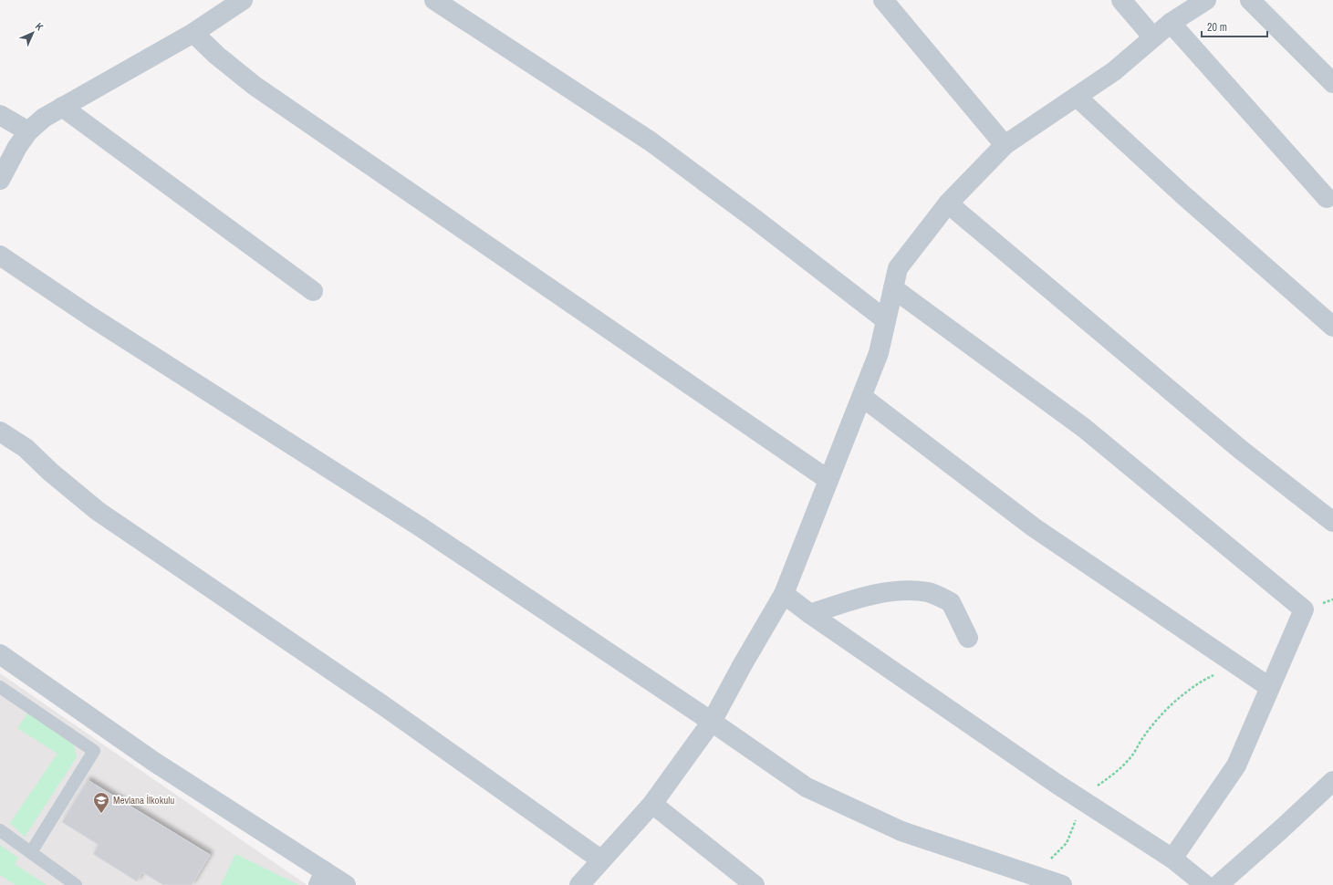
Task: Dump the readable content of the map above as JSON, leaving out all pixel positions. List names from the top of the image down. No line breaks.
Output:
{"places":{"school or university":["Mevlana İlkokulu"]},"scale_bar":"20 m","north":"top right"}
